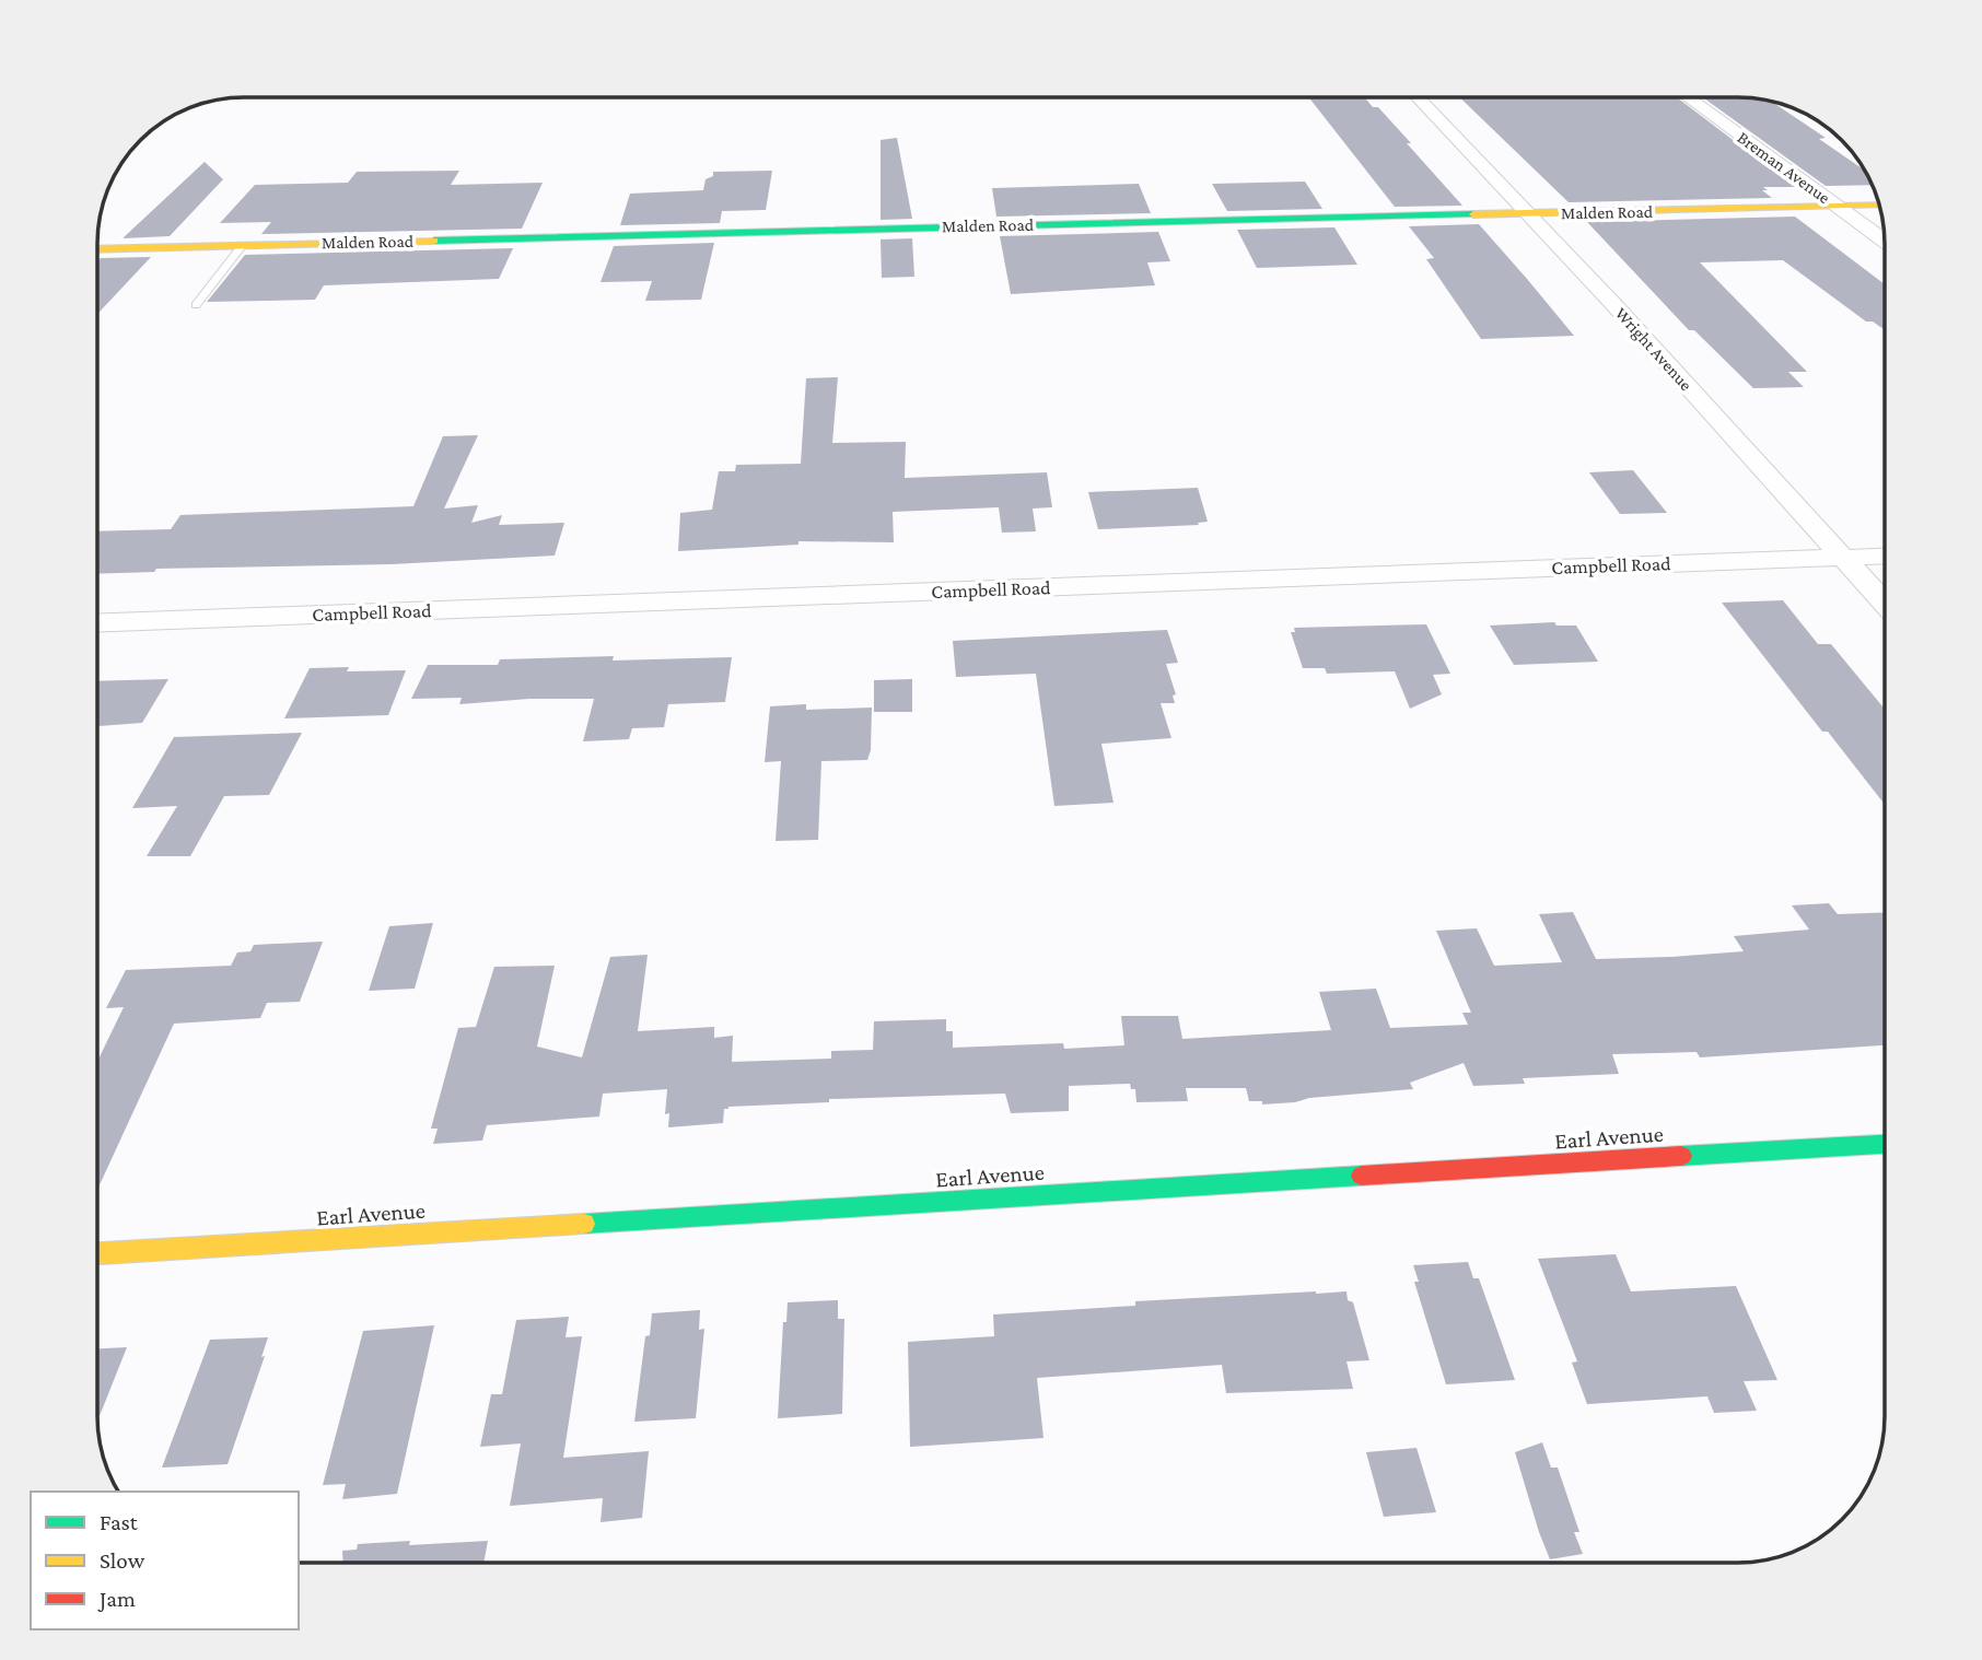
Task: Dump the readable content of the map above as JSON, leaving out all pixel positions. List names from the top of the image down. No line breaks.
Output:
{"streets":{"street":["Breman Avenue","Malden Road","Wright Avenue","Campbell Road","Earl Avenue"]},"crossings":[["Breman Avenue","Malden Road"],["Malden Road","Wright Avenue"],["Wright Avenue","Campbell Road"]],"legend":["Fast","Slow","Jam"]}
